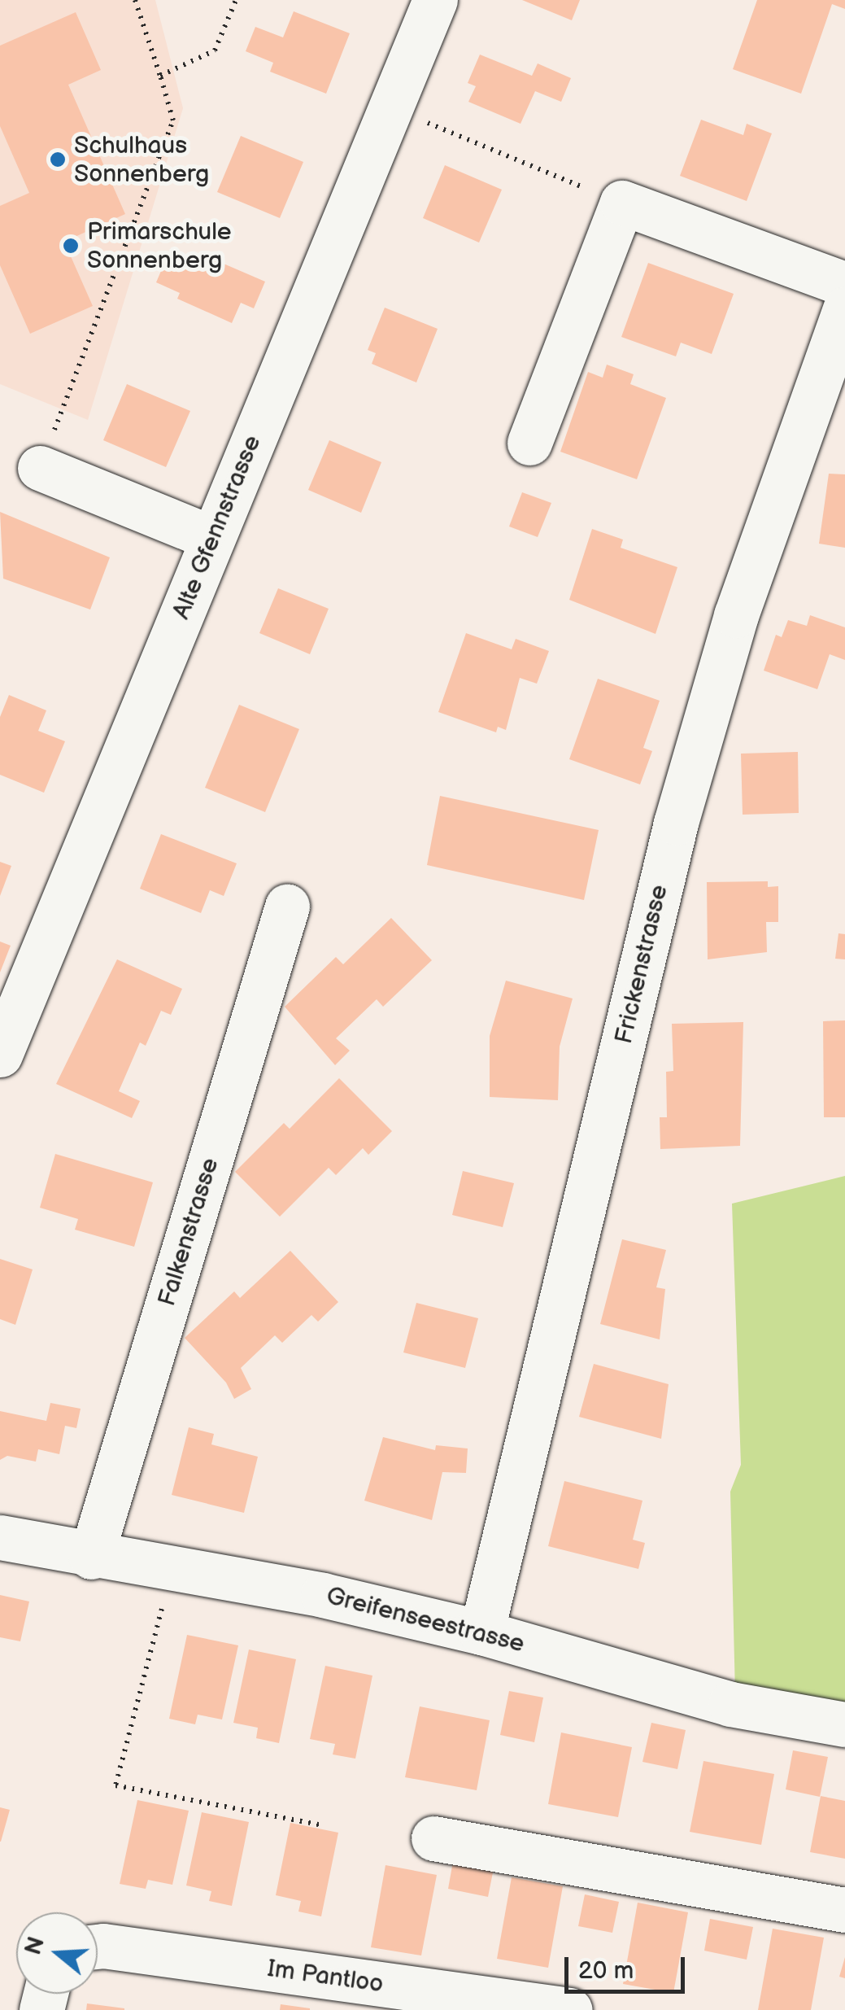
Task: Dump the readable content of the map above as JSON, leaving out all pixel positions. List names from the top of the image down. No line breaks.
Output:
{"streets":{"street":["Alte Gfennstrasse","Frickenstrasse","Falkenstrasse","Greifenseestrasse","Im Pantloo"]},"crossings":[["Frickenstrasse","Greifenseestrasse"],["Falkenstrasse","Greifenseestrasse"]],"places":["Schulhaus Sonnenberg","Primarschule Sonnenberg"],"scale_bar":"20 m","north":"left"}
